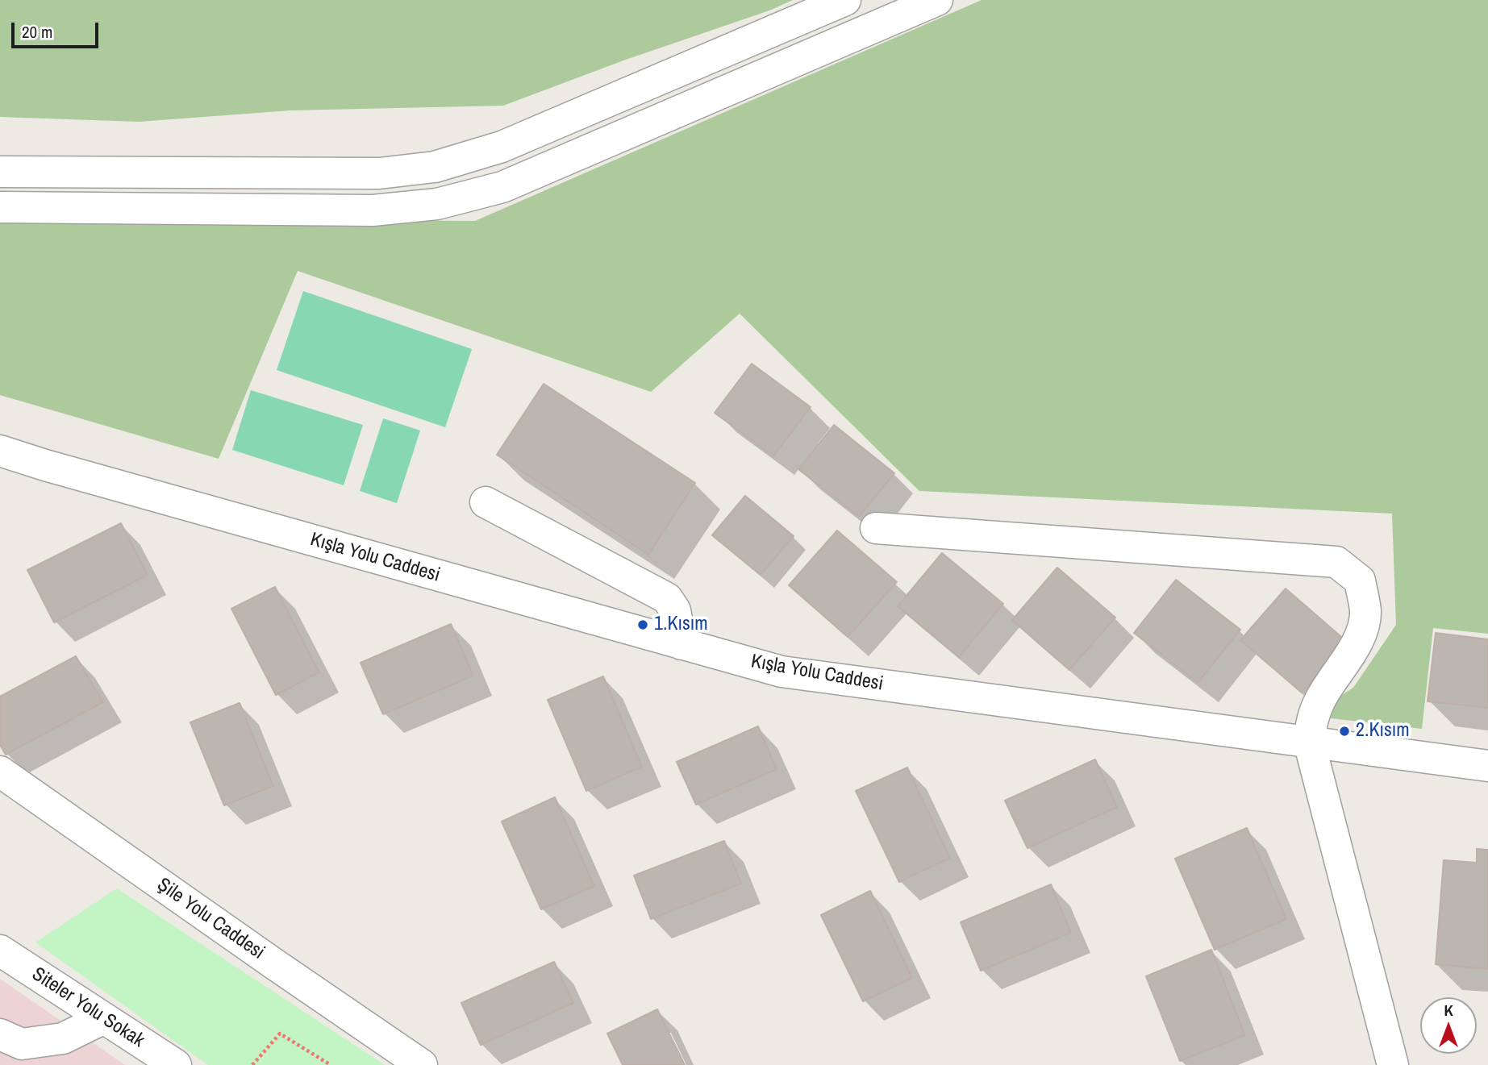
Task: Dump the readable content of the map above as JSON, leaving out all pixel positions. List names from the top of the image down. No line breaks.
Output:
{"streets":{"street":["Kışla Yolu Caddesi","Şile Yolu Caddesi","Siteler Yolu Sokak"]},"places":["1.Kısım","2.Kısım"],"scale_bar":"20 m","north":"top"}
